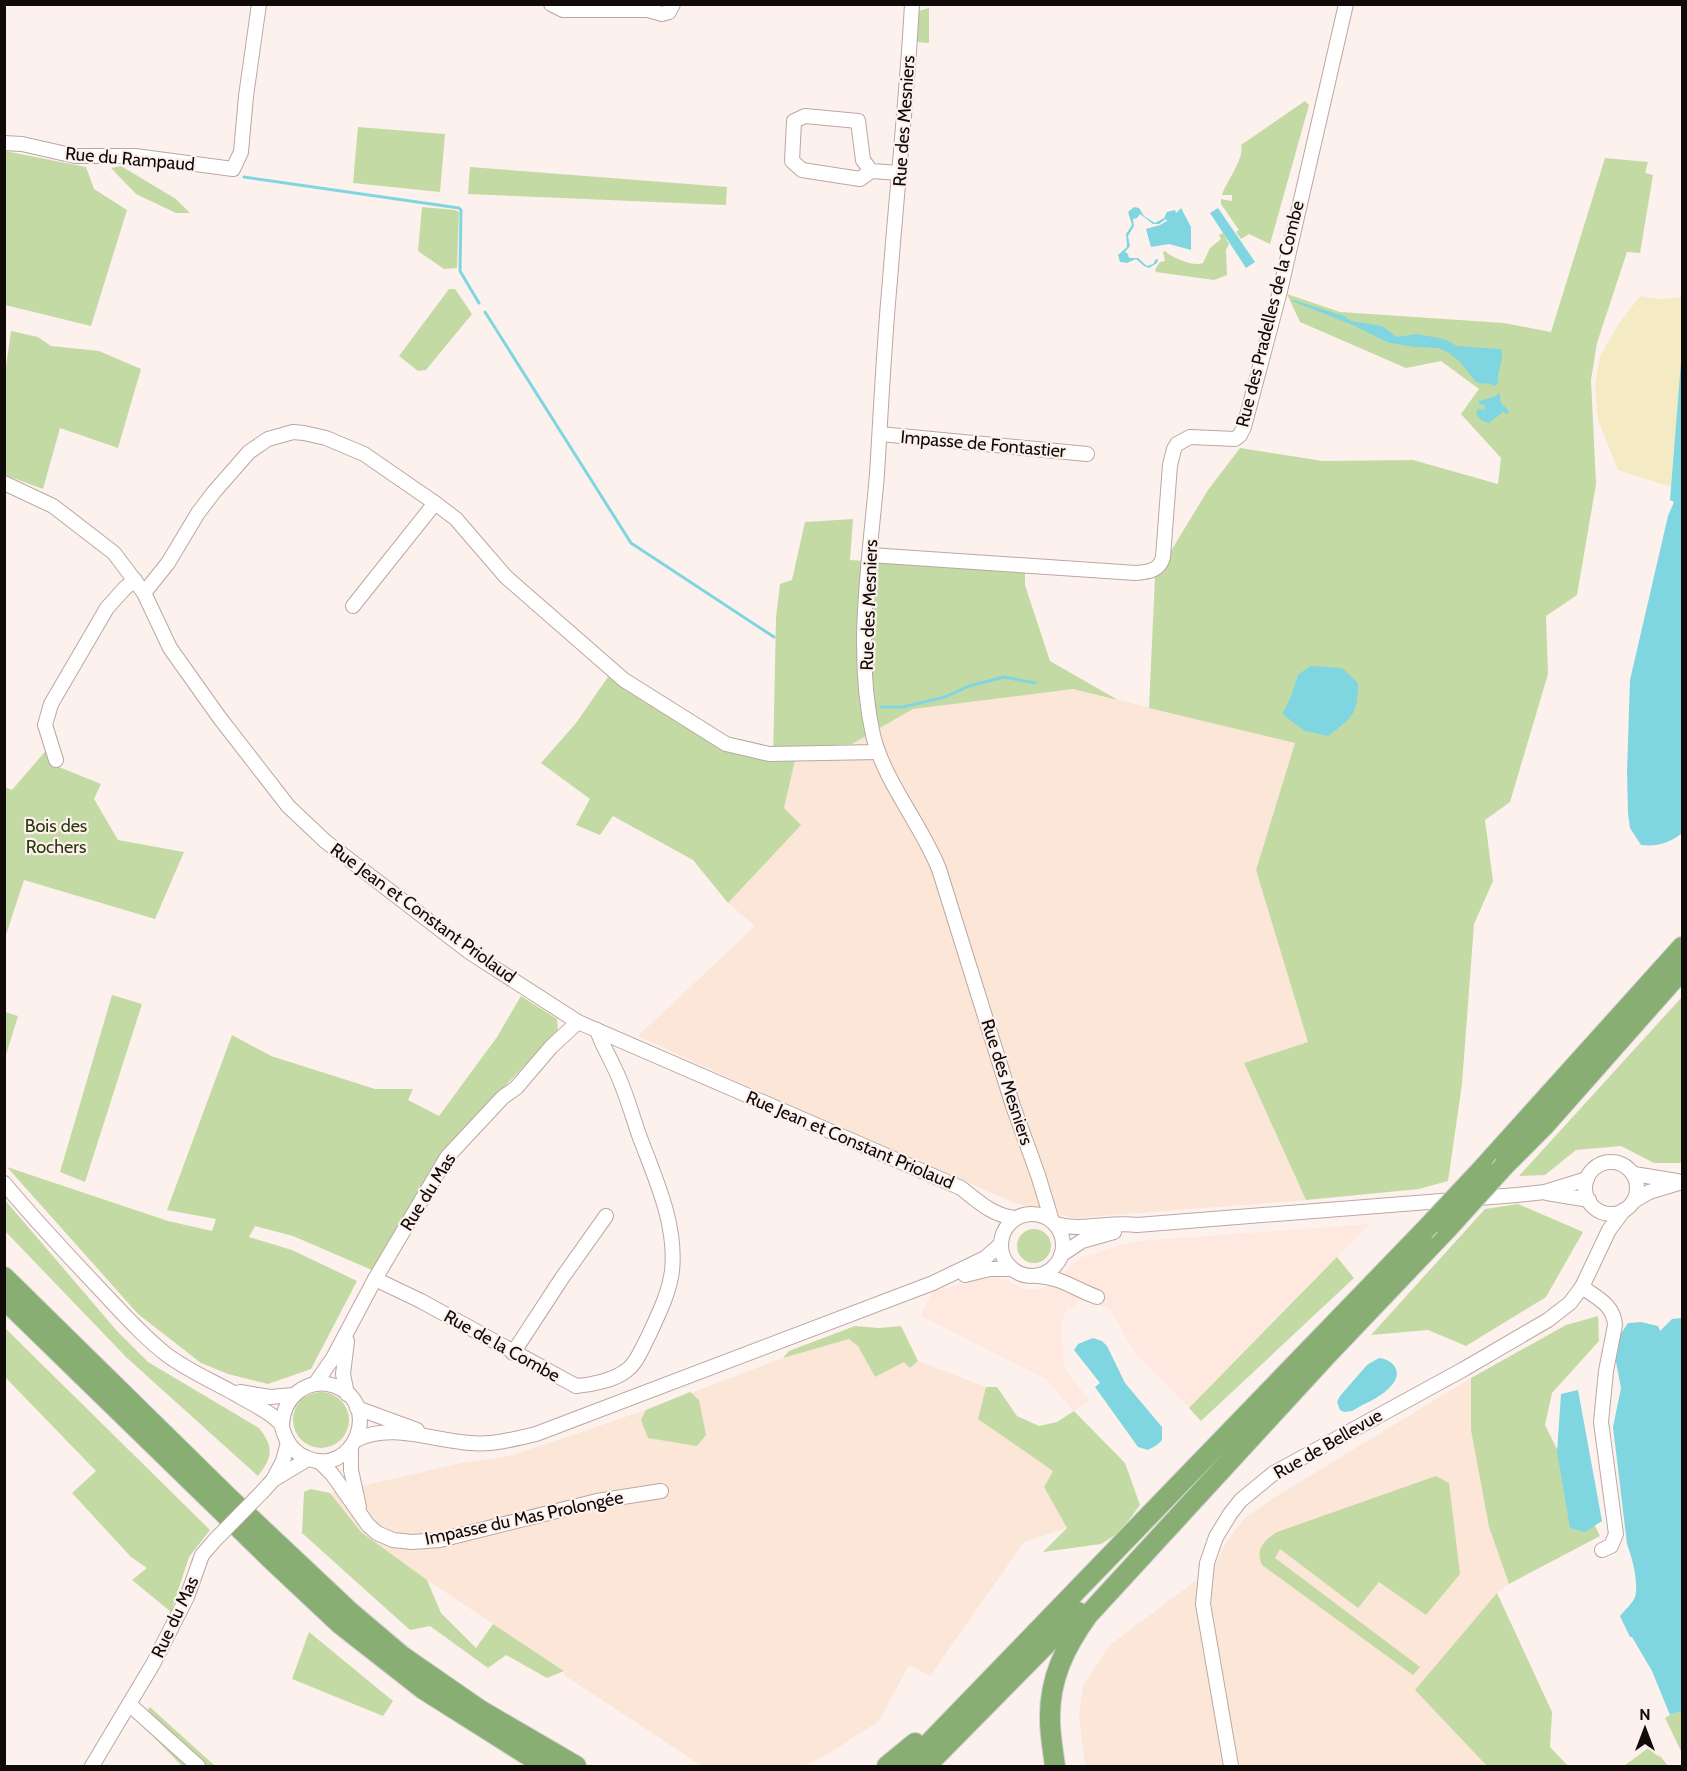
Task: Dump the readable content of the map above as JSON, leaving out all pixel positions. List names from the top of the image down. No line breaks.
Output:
{"streets":{"street":["Rue des Mesniers","Rue du Rampaud","Rue des Pradelles de la Combe","Impasse de Fontastier","Rue Jean et Constant Priolaud","Rue du Mas","Rue de la Combe","Rue de Bellevue","Impasse du Mas Prolongée"]},"crossings":[["Rue des Mesniers","Rue des Pradelles de la Combe"],["Rue des Mesniers","Impasse de Fontastier"],["Rue des Mesniers","Rue Jean et Constant Priolaud"],["Rue Jean et Constant Priolaud","Rue du Mas"],["Rue Jean et Constant Priolaud","Rue de la Combe"],["Rue du Mas","Rue de la Combe"],["Rue du Mas","Impasse du Mas Prolongée"]],"parks":["Bois des Rochers"],"north":"top"}
